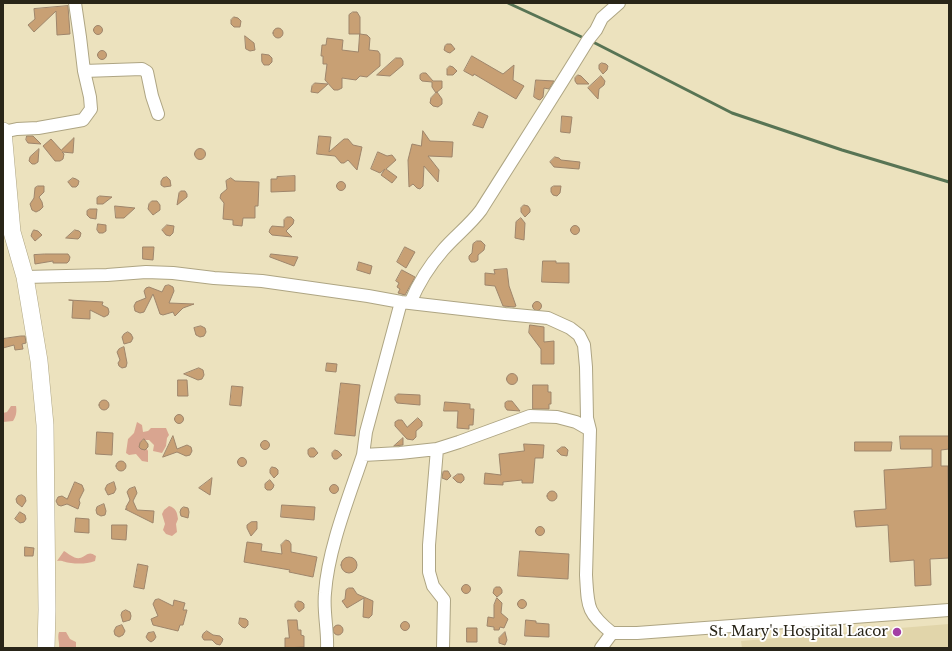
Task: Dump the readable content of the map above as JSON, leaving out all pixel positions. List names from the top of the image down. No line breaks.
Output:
{"places":["St. Mary's Hospital Lacor"]}
